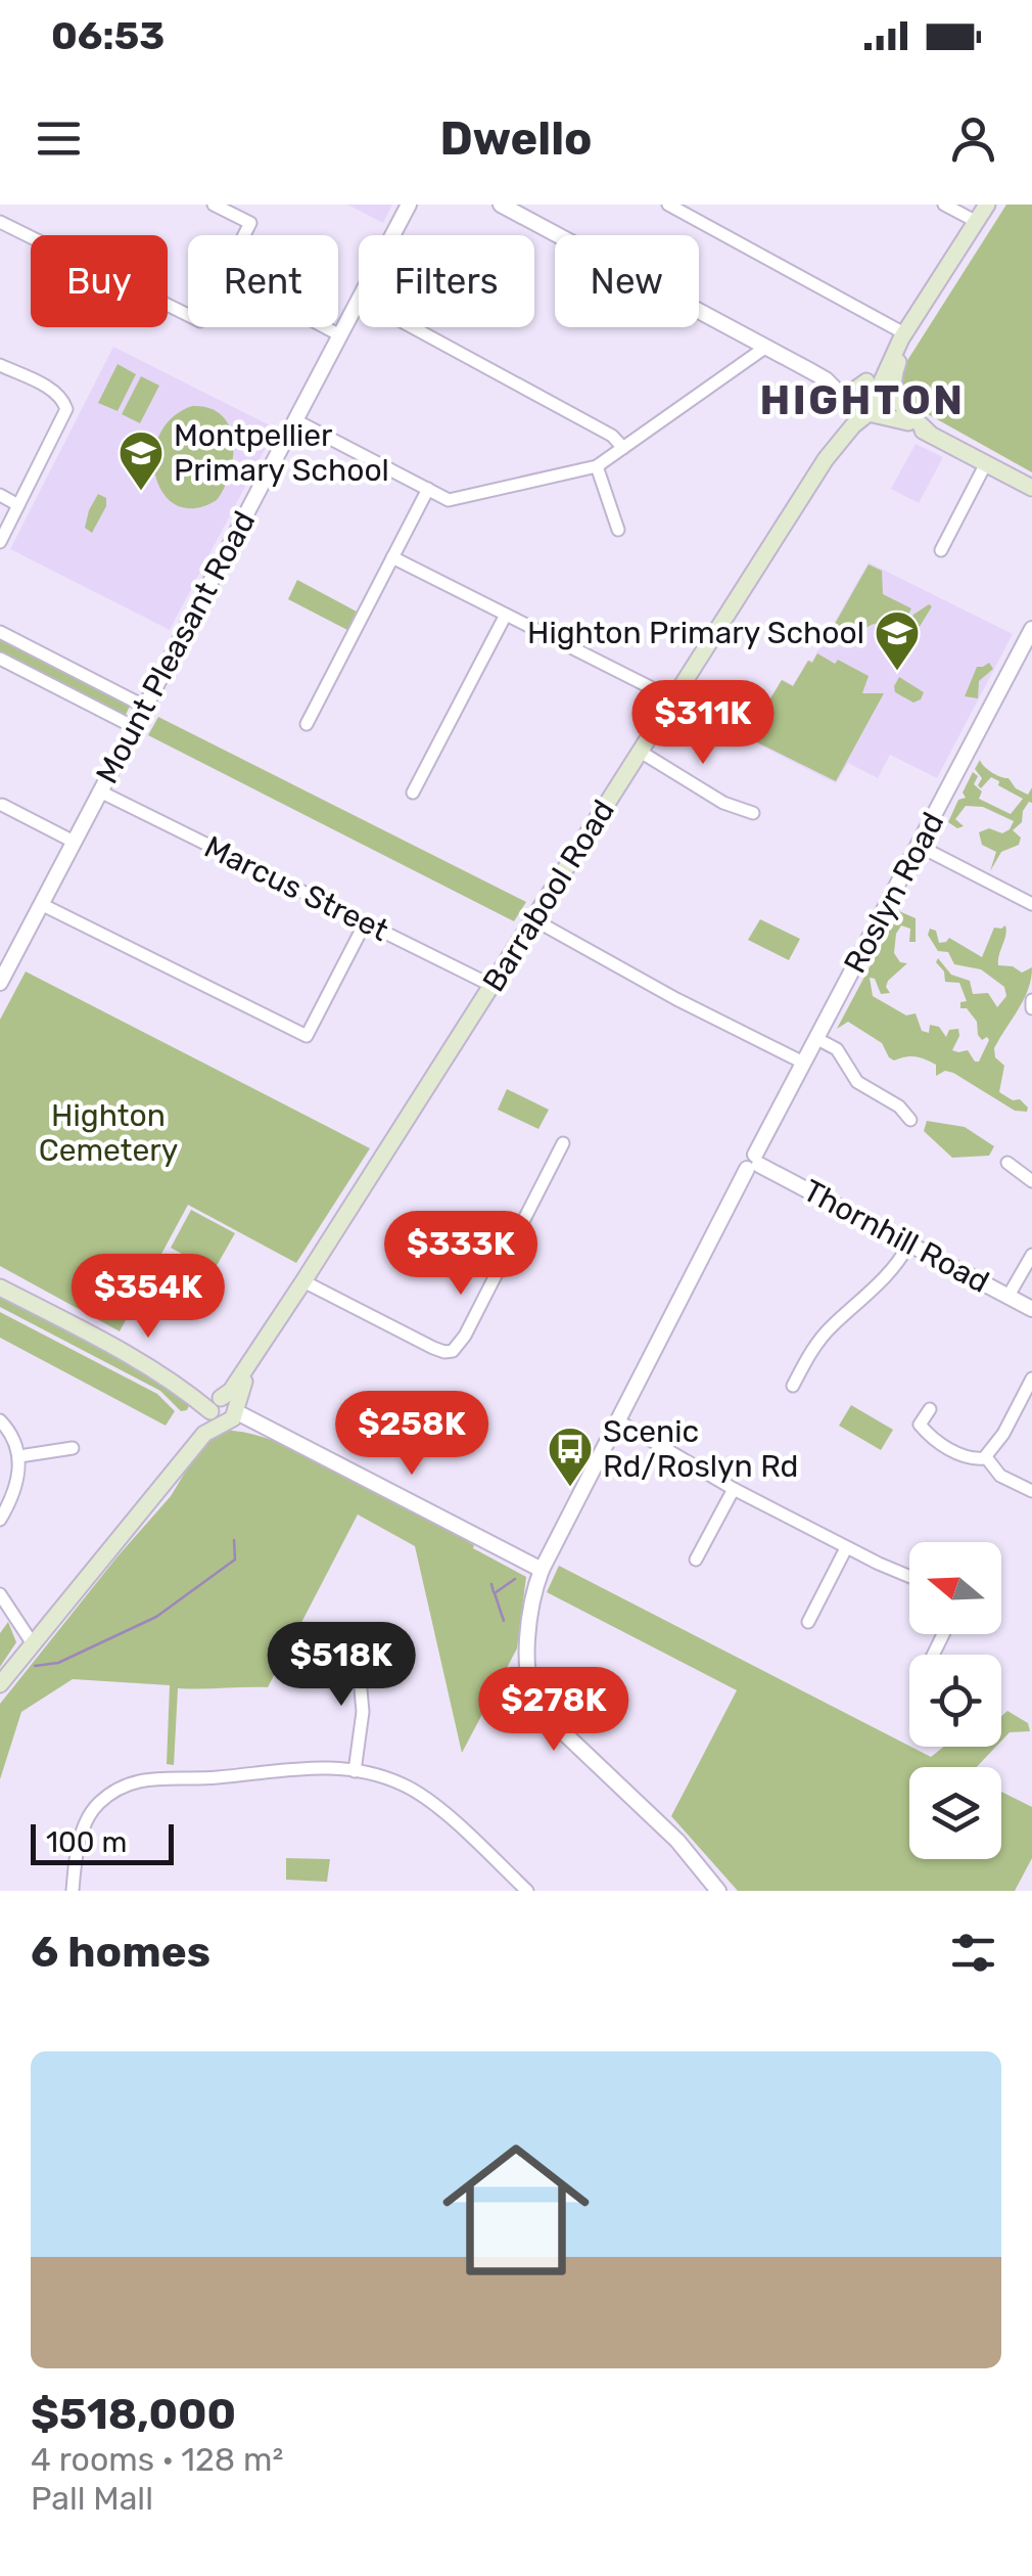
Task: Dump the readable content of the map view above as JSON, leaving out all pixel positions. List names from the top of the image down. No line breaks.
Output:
{"streets":{"main road":["Barrabool Road"],"street":["Mount Pleasant Road","Marcus Street","Roslyn Road","Thornhill Road"]},"crossings":[["Mount Pleasant Road","Marcus Street"],["Marcus Street","Barrabool Road"],["Roslyn Road","Thornhill Road"]],"districts":["HIGHTON"],"parks":["Highton Cemetery"],"places":{"school or university":["Montpellier Primary School","Highton Primary School"],"bus stop":["Scenic Rd/Roslyn Rd"]},"scale_bar":"100 m","north":"left","page":{"status":"06:53","header":"Dwello","chip":["Buy","Rent","Filters","New"],"price":["$311K","$333K","$354K","$258K","$518K","$278K"],"scale":"100 m","heading":"6 homes","list":[{"name":"$518,000","note":"4 rooms · 128 m² · Pall Mall"}]}}
